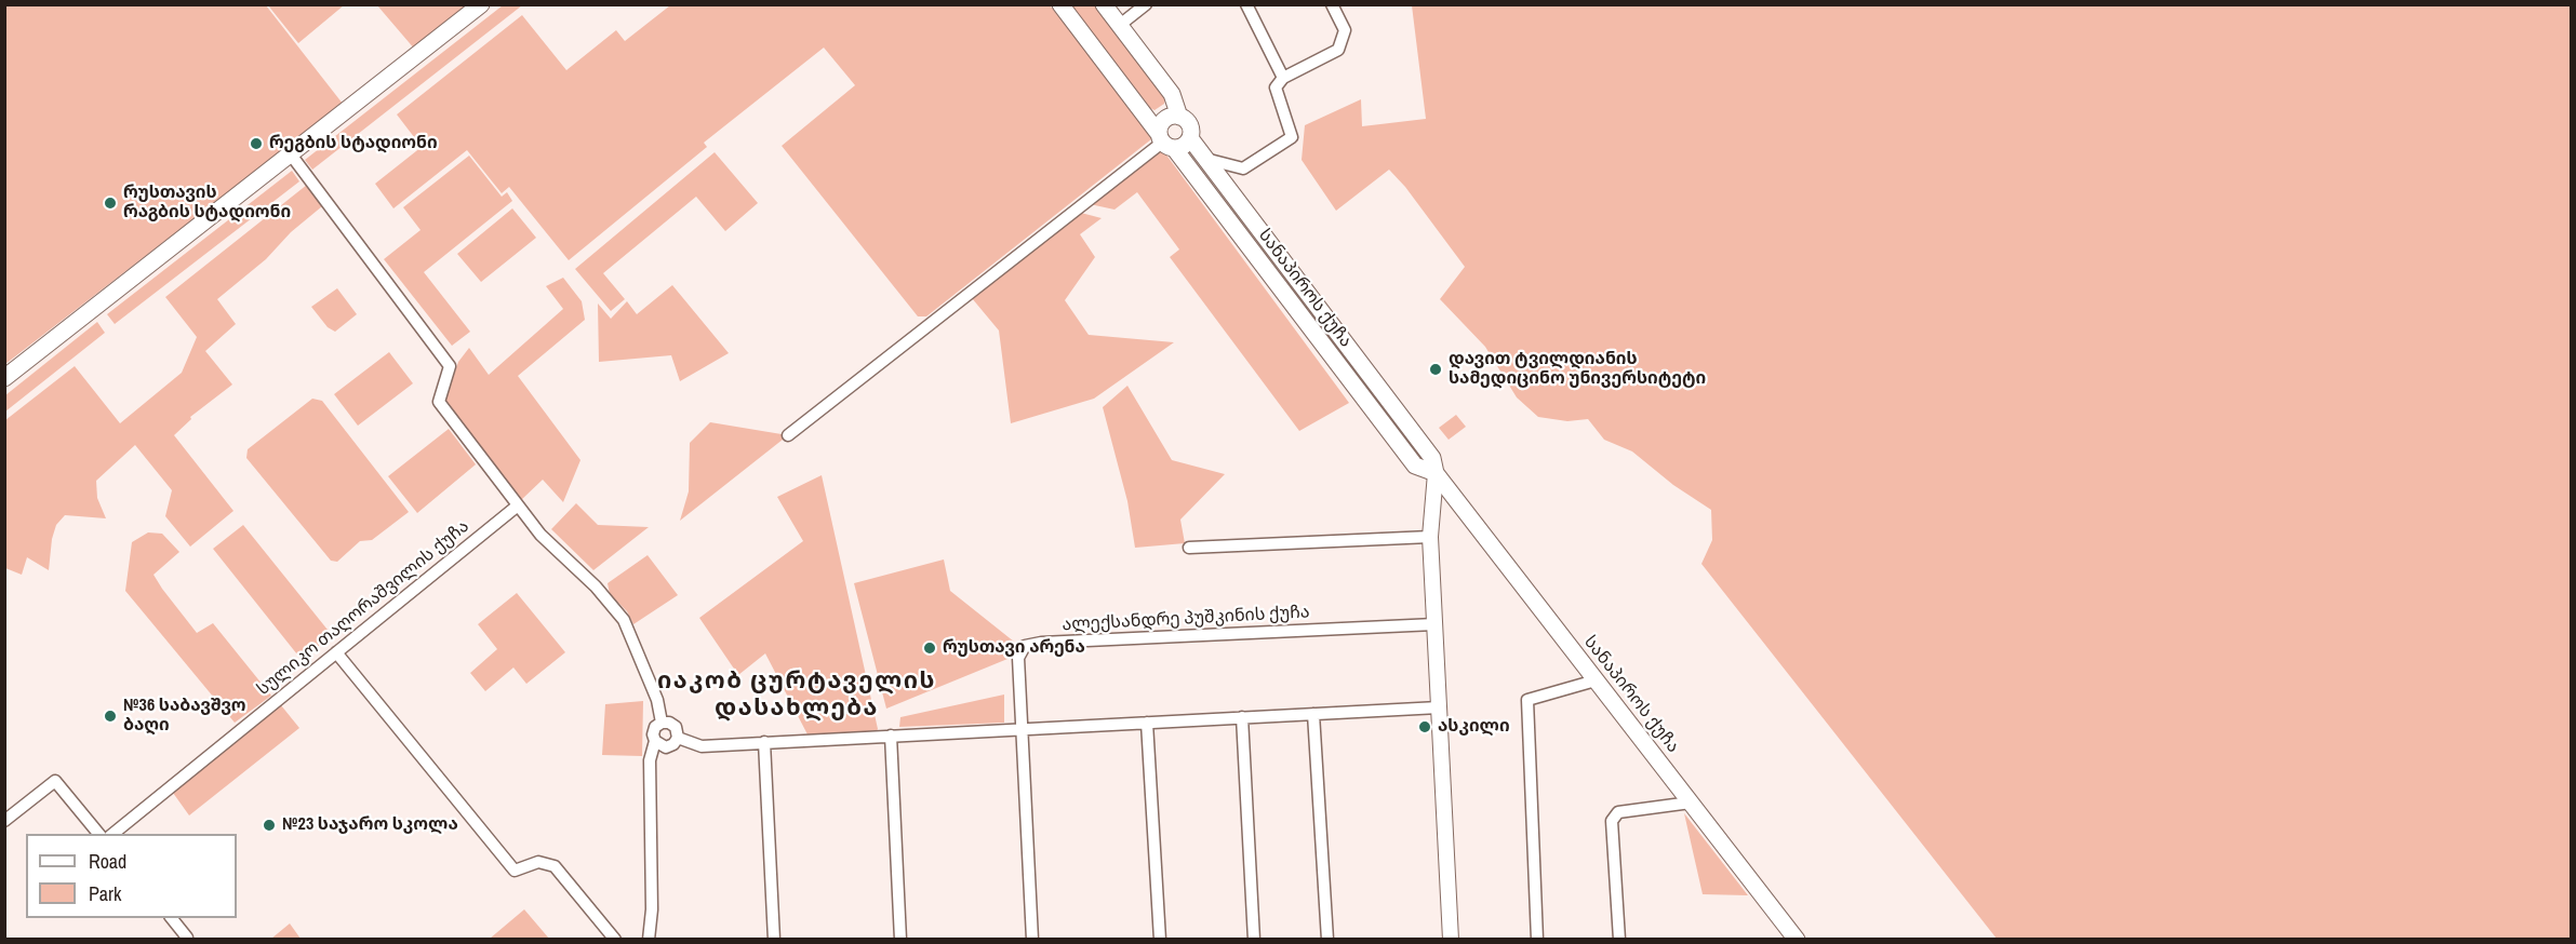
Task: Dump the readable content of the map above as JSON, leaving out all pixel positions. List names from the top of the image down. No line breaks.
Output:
{"streets":{"main road":["სანაპიროს ქუჩა"],"street":["სულიკო თაღორაშვილის ქუჩა","ალექსანდრე პუშკინის ქუჩა"]},"districts":["იაკობ ცურტაველის დასახლება"],"places":["რეგბის სტადიონი","რუსთავის რაგბის სტადიონი","დავით ტვილდიანის სამედიცინო უნივერსიტეტი","რუსთავი არენა","№36 საბავშვო ბაღი","ასკილი","№23 საჯარო სკოლა"],"legend":["Road","Park"]}
